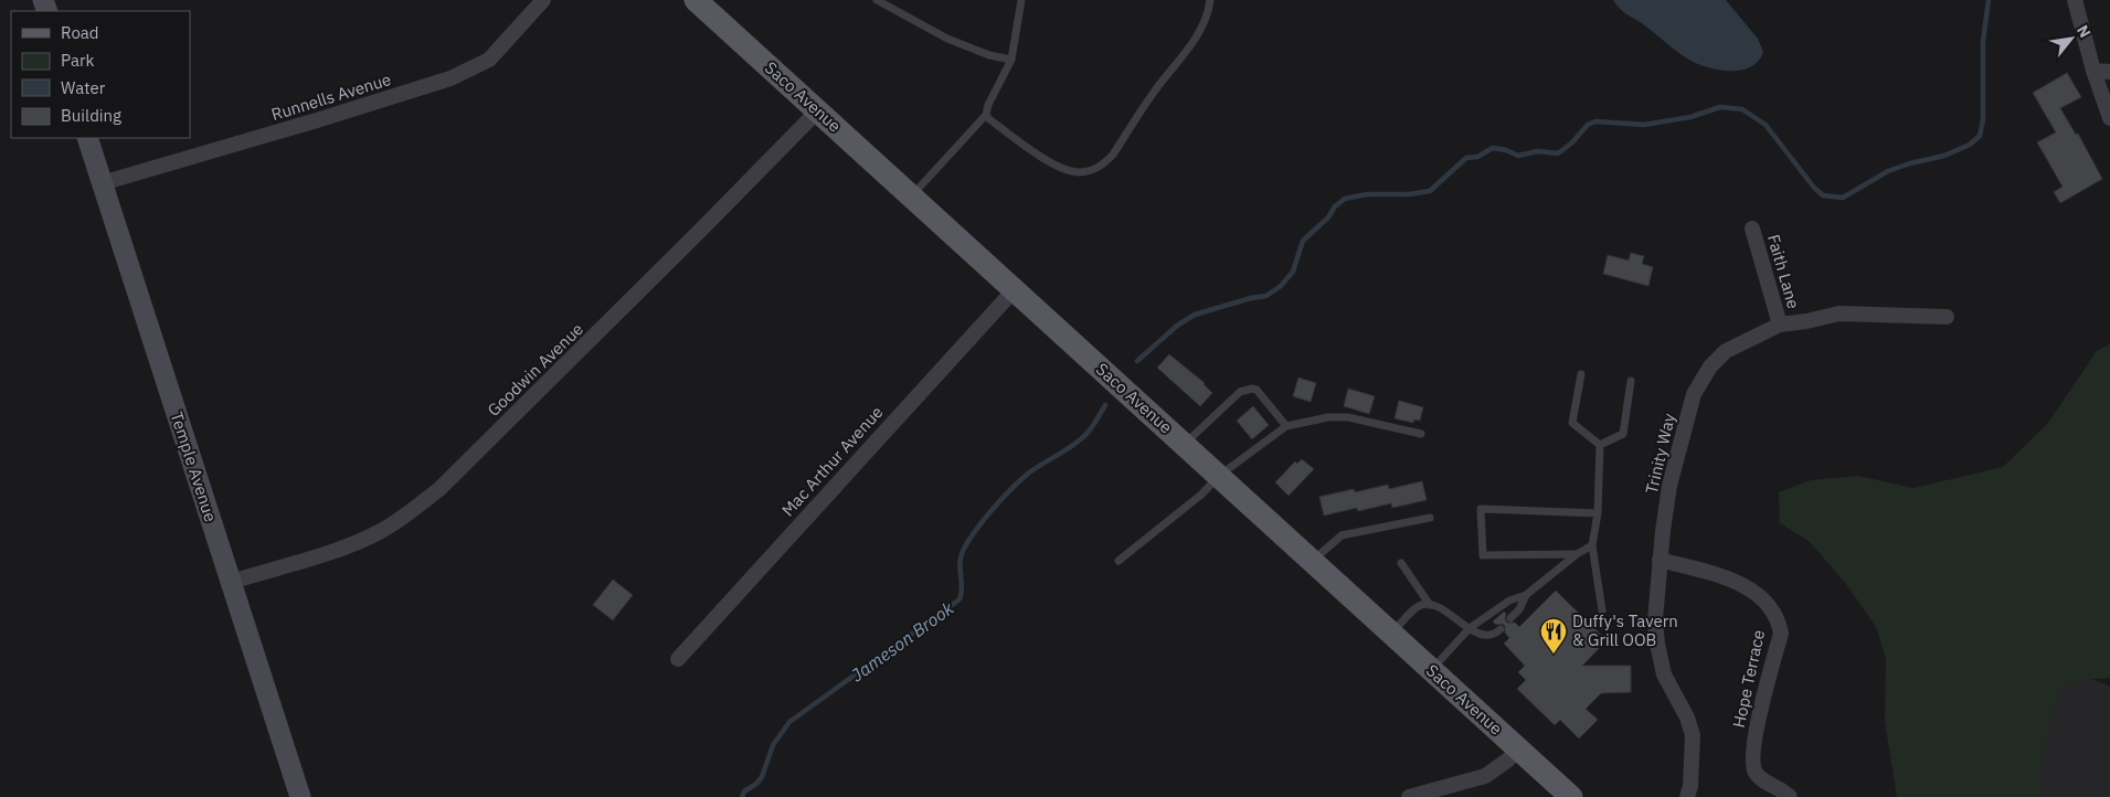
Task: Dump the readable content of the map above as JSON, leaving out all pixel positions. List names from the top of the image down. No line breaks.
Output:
{"streets":{"main road":["Saco Avenue"],"street":["Runnells Avenue","Faith Lane","Goodwin Avenue","Trinity Way","Mac Arthur Avenue","Temple Avenue","Hope Terrace"]},"crossings":[["Runnells Avenue","Temple Avenue"],["Saco Avenue","Goodwin Avenue"],["Saco Avenue","Mac Arthur Avenue"],["Faith Lane","Trinity Way"],["Goodwin Avenue","Temple Avenue"],["Trinity Way","Hope Terrace"]],"water":["Jameson Brook"],"places":{"restaurant":["Duffy's Tavern & Grill OOB"]},"legend":["Road","Park","Water","Building"],"north":"top right"}
